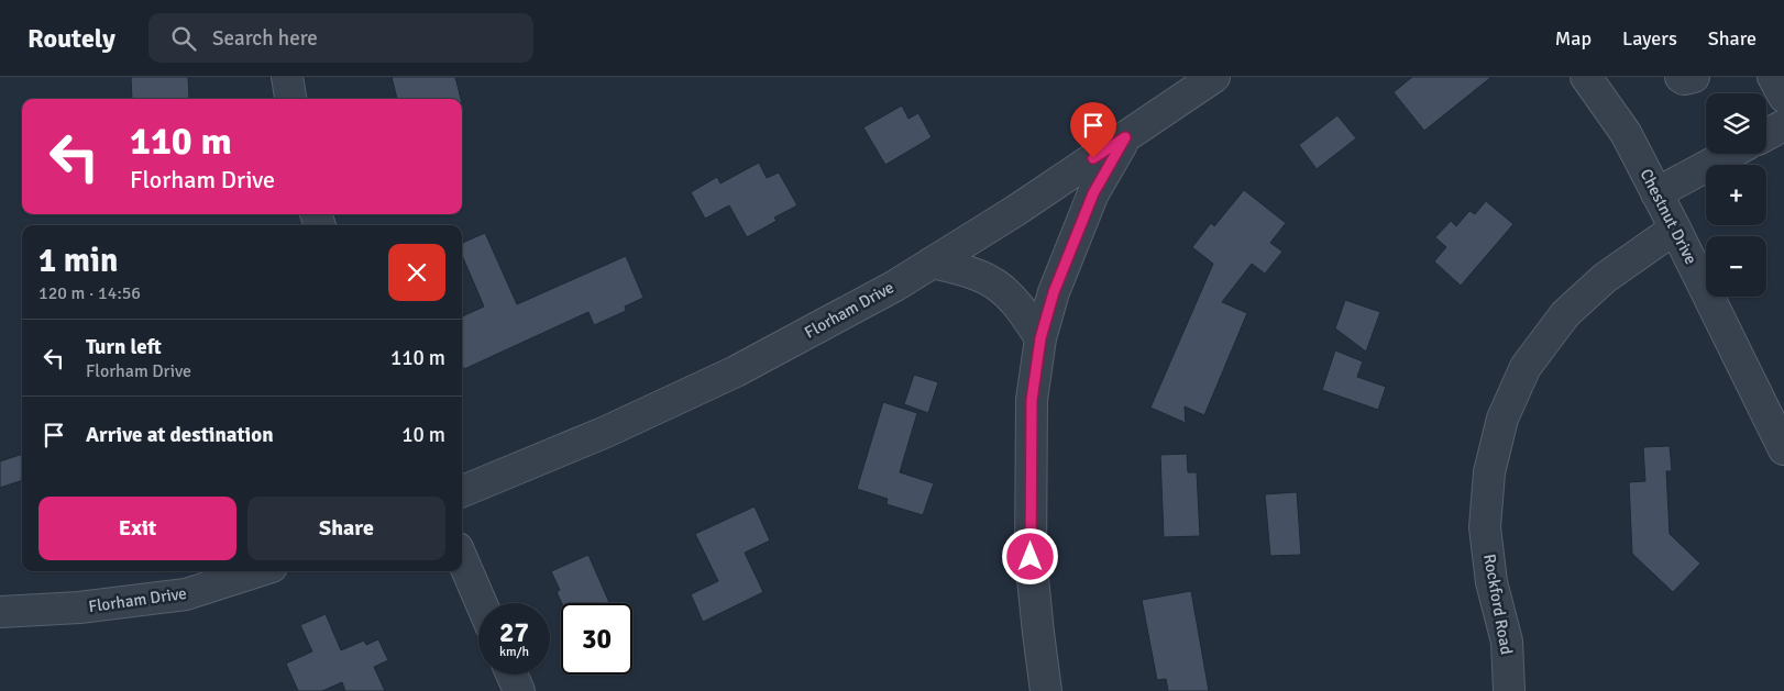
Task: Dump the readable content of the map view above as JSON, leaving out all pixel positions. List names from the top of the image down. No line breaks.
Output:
{"streets":{"street":["Chestnut Drive","Florham Drive","Rockford Road"]},"crossings":[["Chestnut Drive","Rockford Road"]],"page":{"header":"Routely","search":"Search here","nav":["Map","Layers","Share"],"map_buttons":["+","−"],"turn":["110 m","Florham Drive"],"heading":["1 min","120 m · 14:56"],"list":[{"name":"Turn left","note":"Florham Drive","value":"110 m"},{"name":"Arrive at destination","value":"10 m"}],"buttons":["Exit","Share"],"speed":"27 km/h","limit":"30"}}
